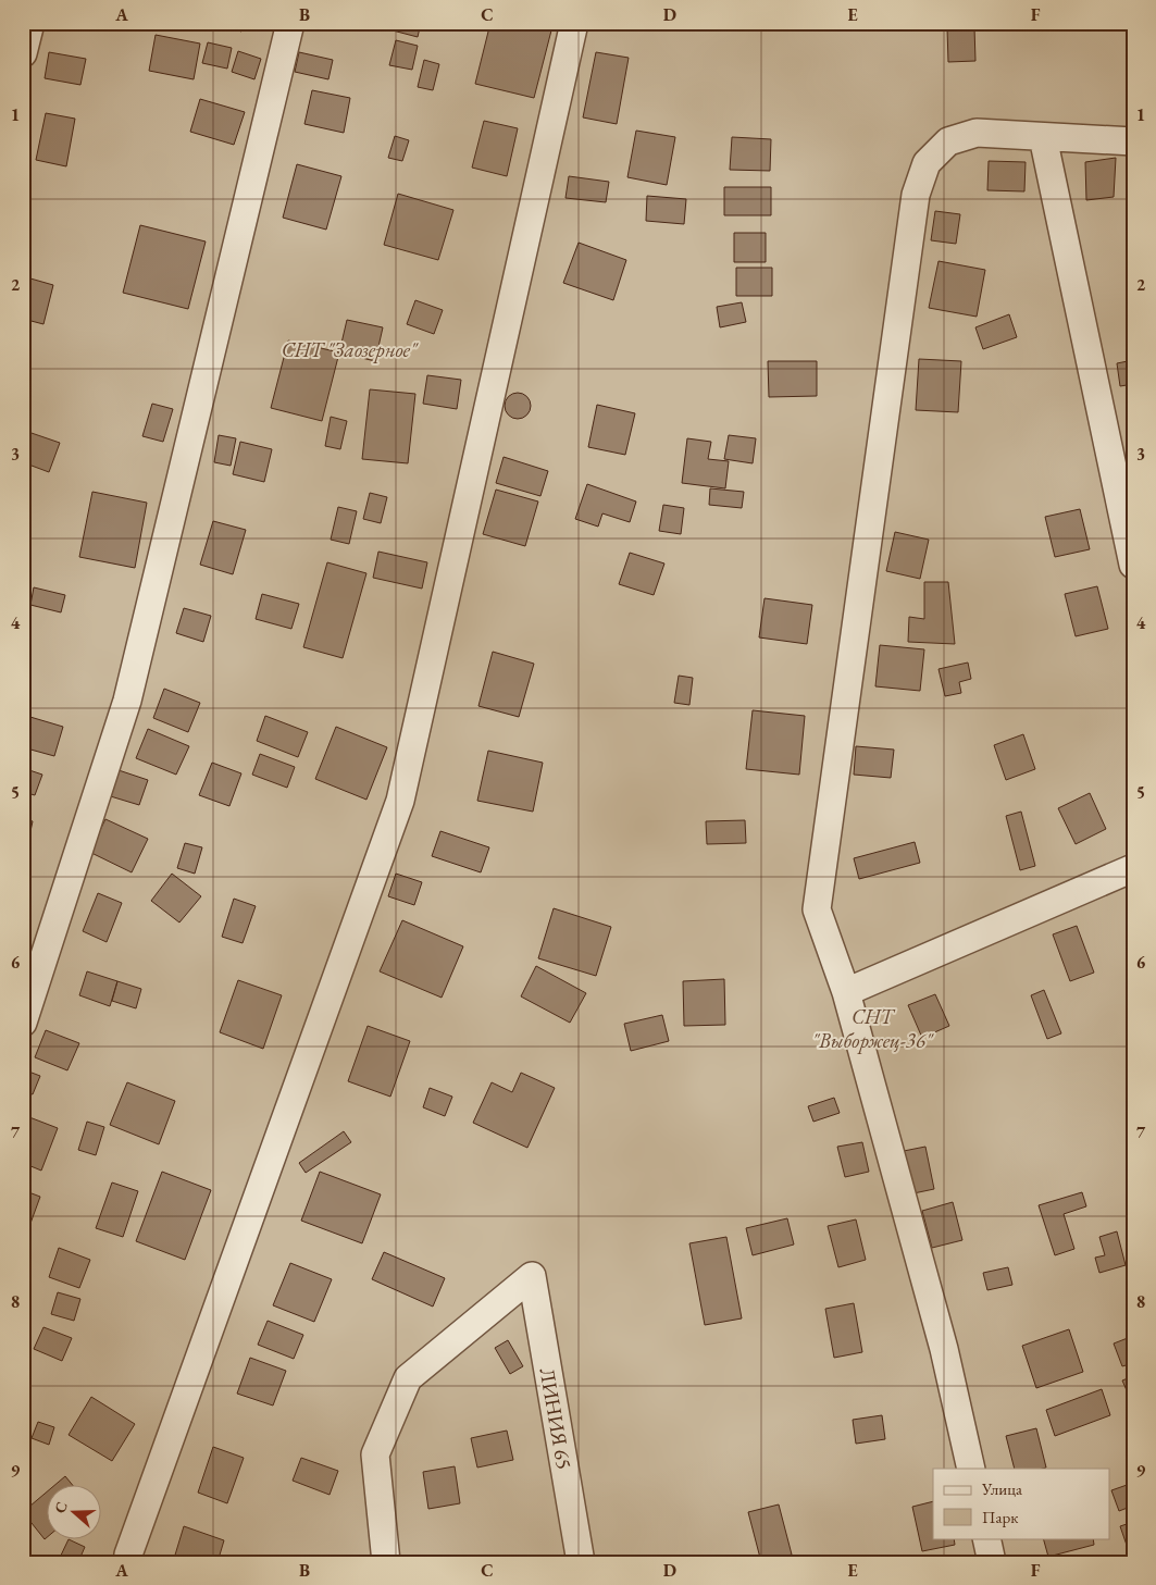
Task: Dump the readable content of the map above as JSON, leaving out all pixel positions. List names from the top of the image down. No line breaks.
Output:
{"streets":{"street":["ЛИНИЯ 65"]},"parks":["СНТ \"Заозерное\"","СНТ \"Выборжец-36\""],"legend":["Улица","Парк"],"north":"left","grid":{"columns":["A","B","C","D","E","F"],"rows":["1","2","3","4","5","6","7","8","9"]}}
